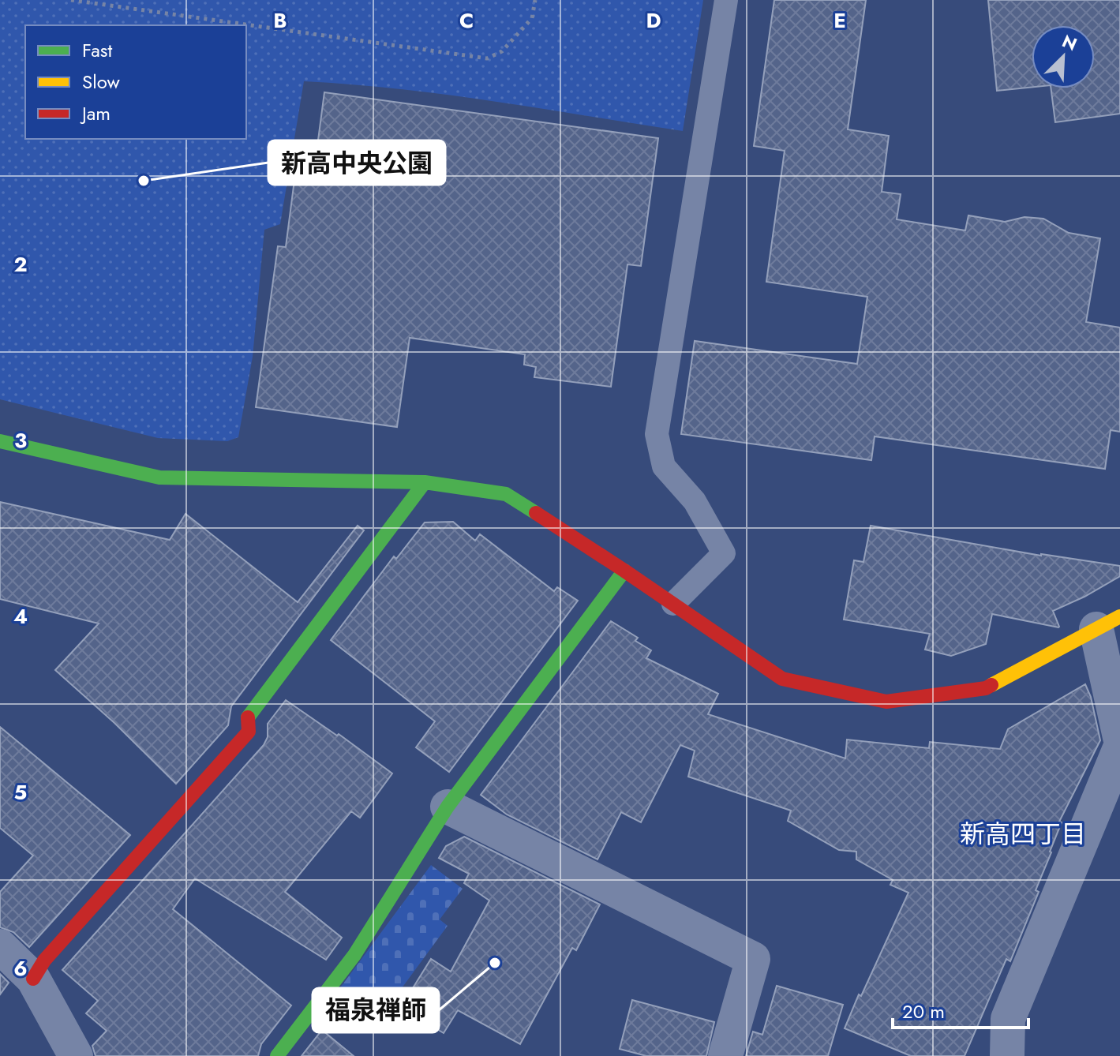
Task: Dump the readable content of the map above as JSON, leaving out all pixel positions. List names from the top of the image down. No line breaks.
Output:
{"districts":["新高四丁目"],"places":["新高中央公園","福泉禅師"],"legend":["Fast","Slow","Jam"],"scale_bar":"20 m","north":"top right","grid":{"columns":["B","C","D","E"],"rows":["2","3","4","5","6"]}}
